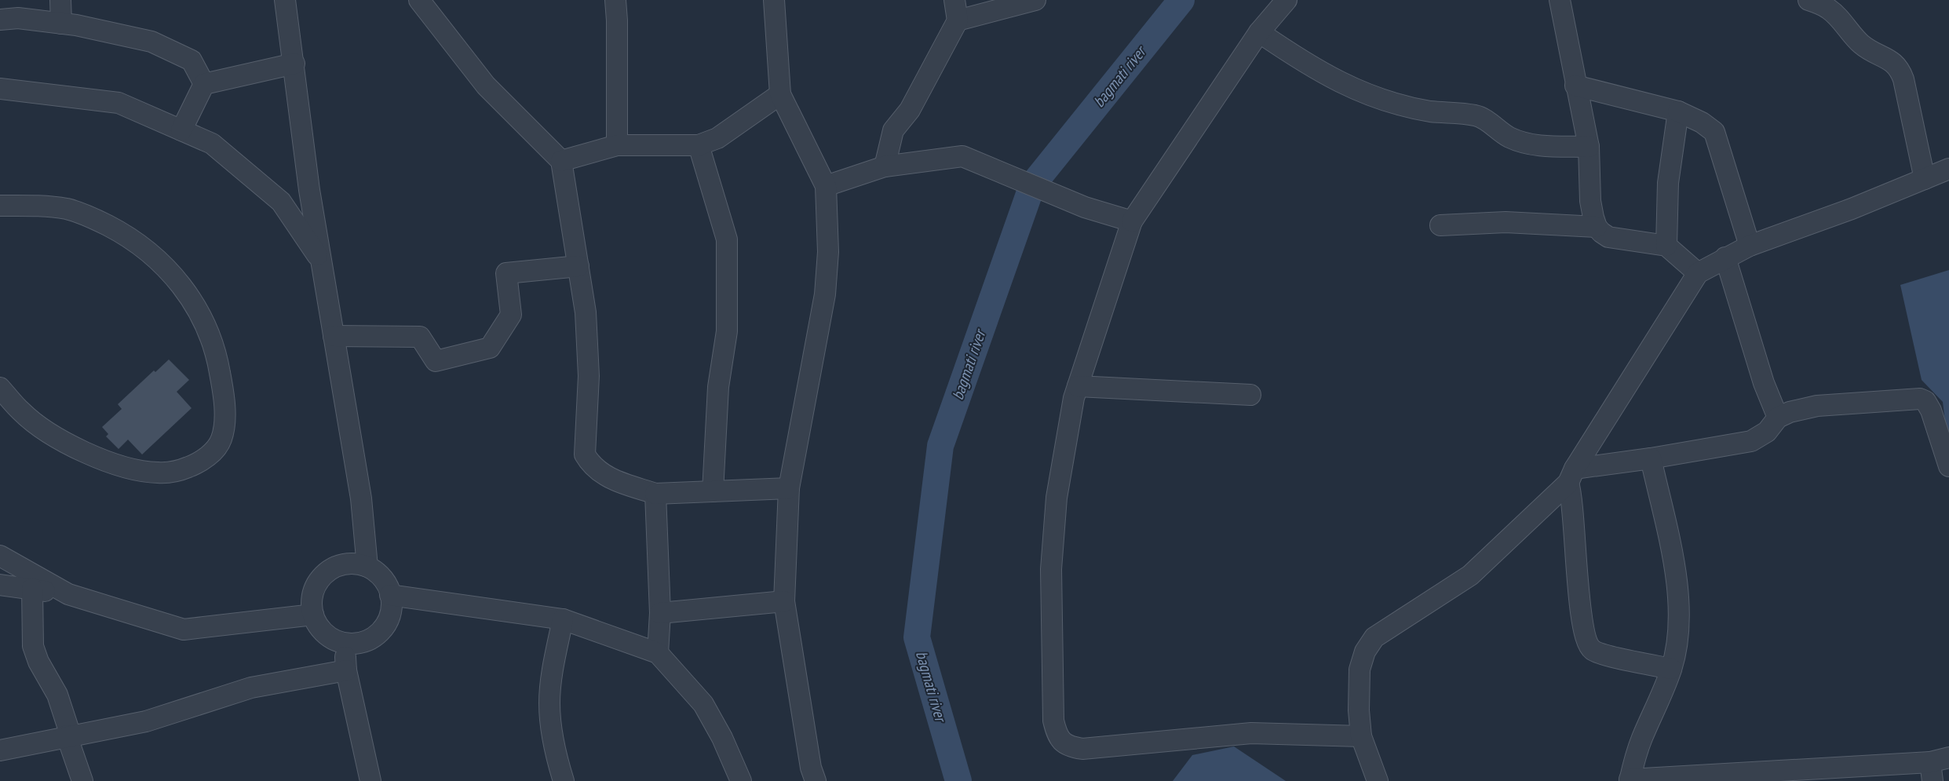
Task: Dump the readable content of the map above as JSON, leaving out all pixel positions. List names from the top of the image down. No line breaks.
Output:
{"water":["bagmati river"]}
